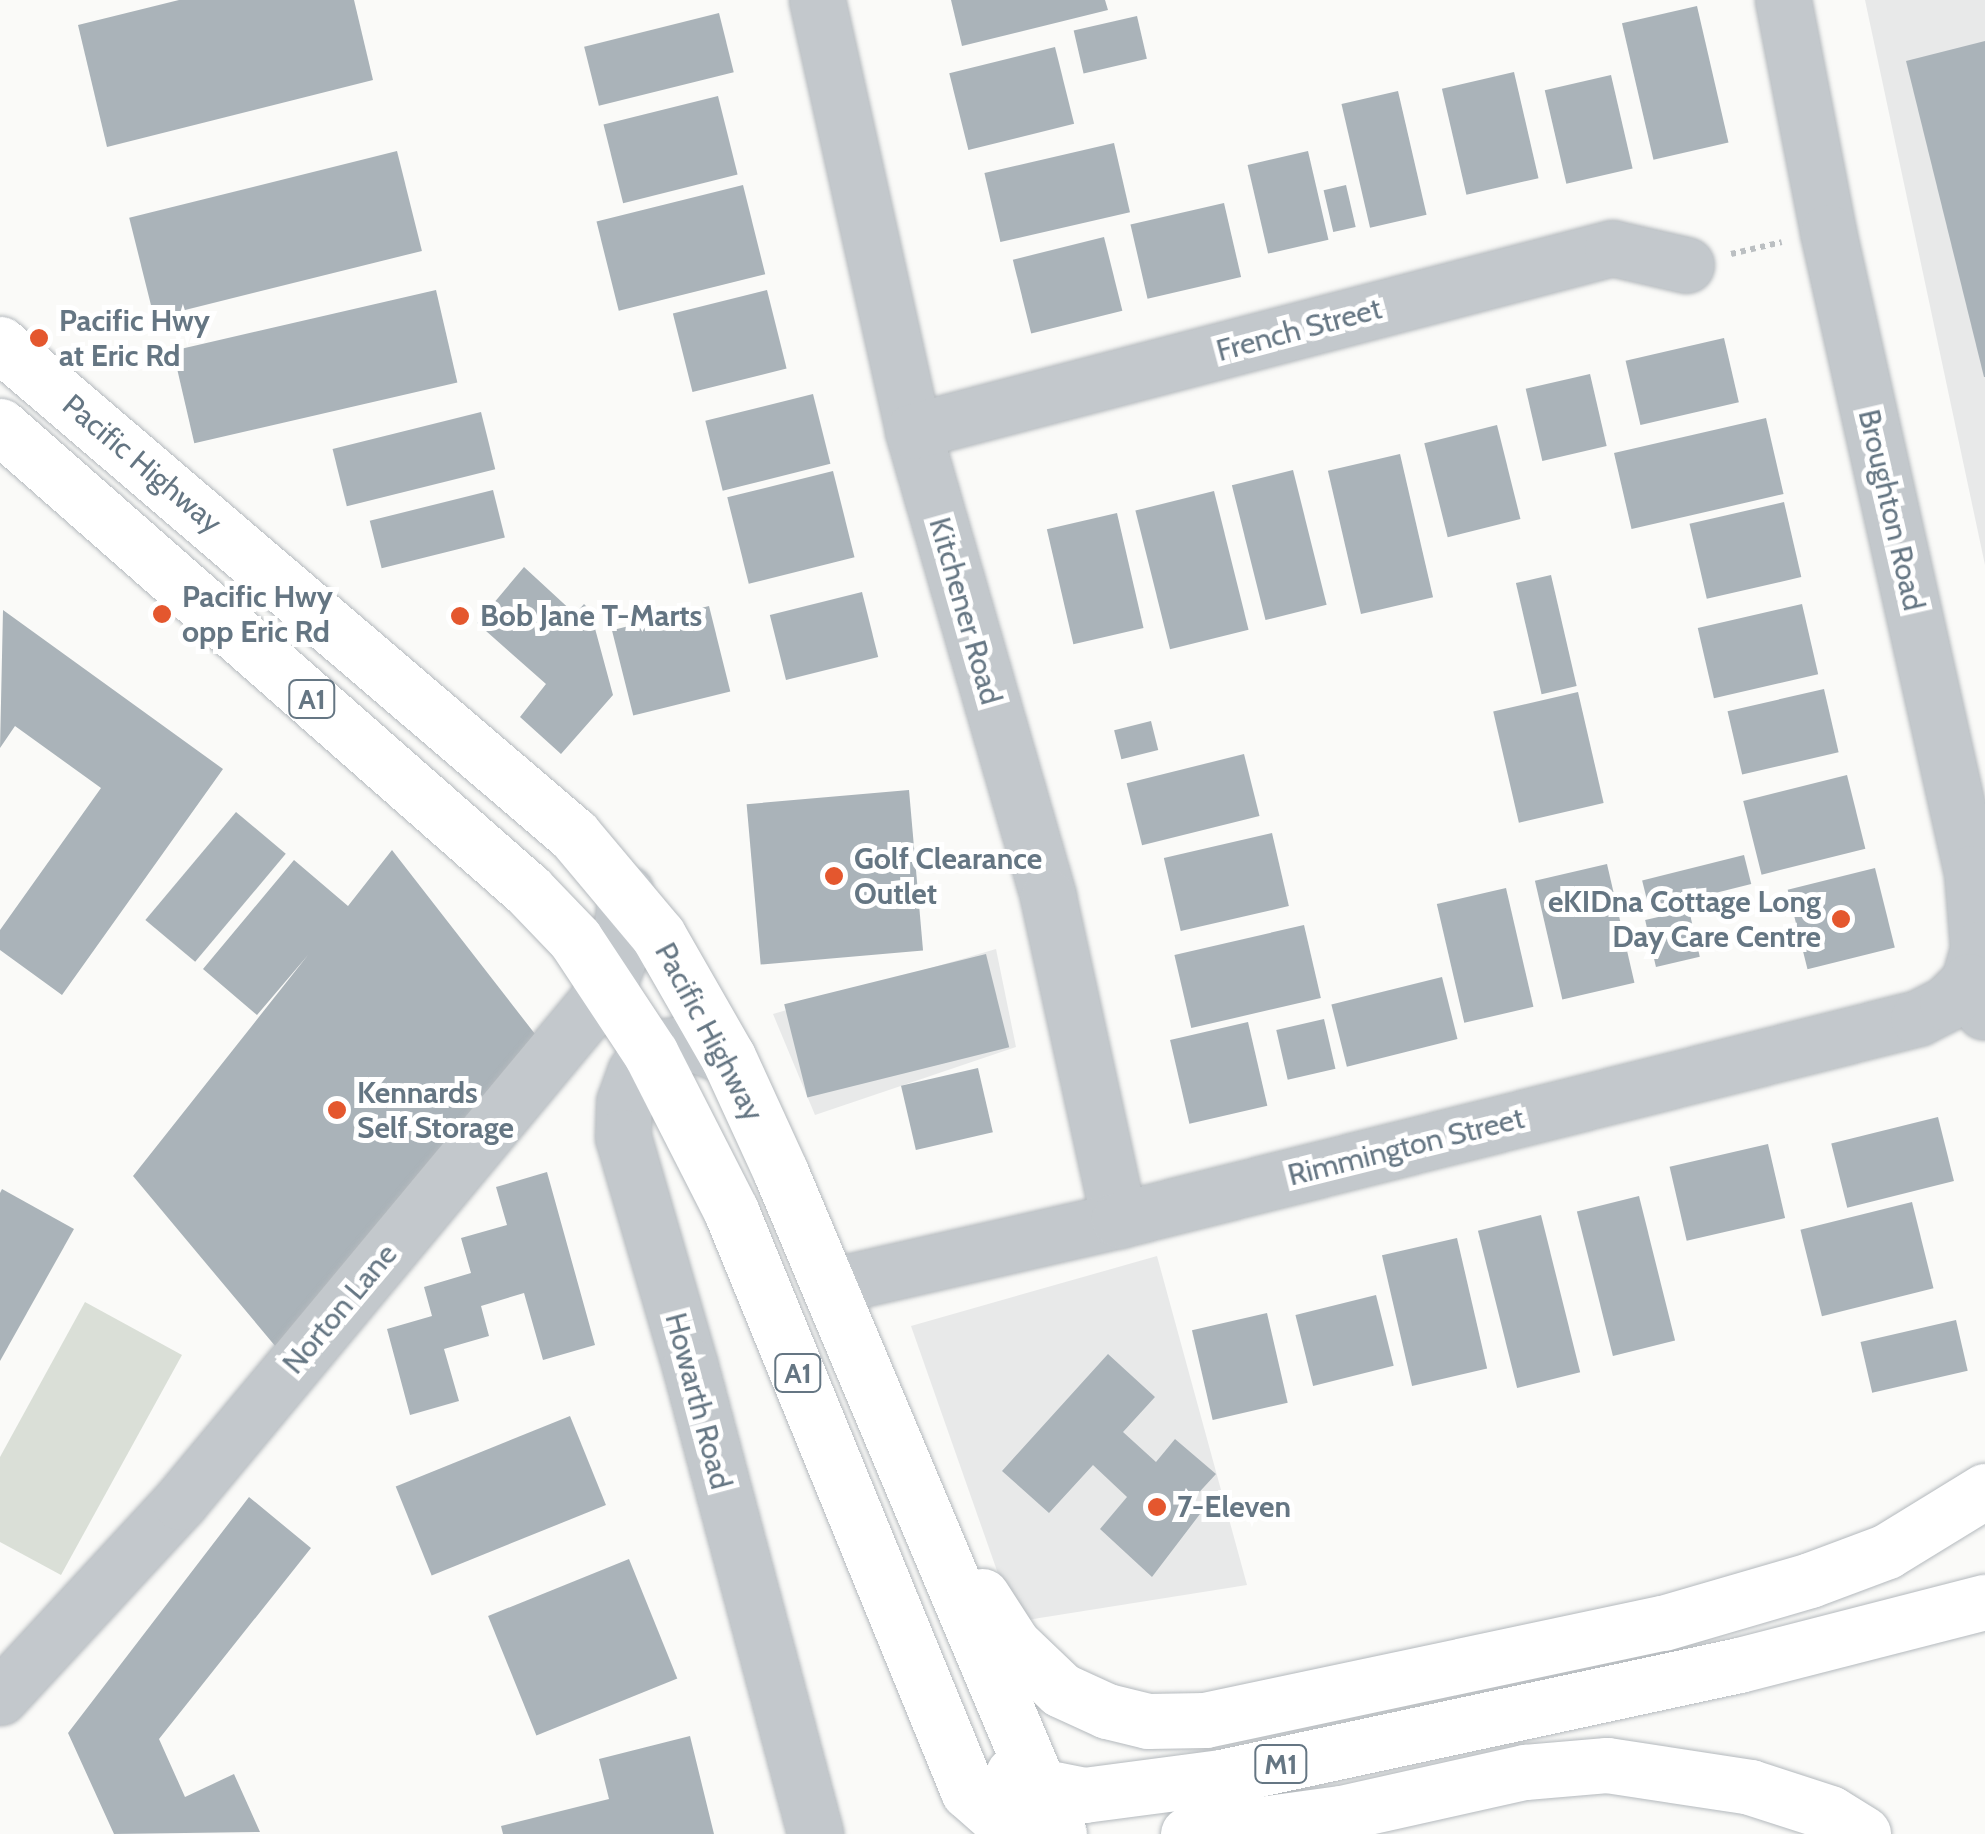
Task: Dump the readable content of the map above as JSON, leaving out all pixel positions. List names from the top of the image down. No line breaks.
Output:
{"streets":{"highway":["Pacific Highway","A1","M1"],"street":["French Street","Broughton Road","Kitchener Road","Rimmington Street","Norton Lane","Howarth Road"]},"crossings":[["French Street","Kitchener Road"],["Pacific Highway","A1"],["Pacific Highway","Rimmington Street"],["Pacific Highway","Norton Lane"],["Pacific Highway","Howarth Road"],["Pacific Highway","M1"],["Broughton Road","Rimmington Street"],["Kitchener Road","Rimmington Street"],["A1","M1"]],"places":["Pacific Hwy at Eric Rd","Pacific Hwy opp Eric Rd","Bob Jane T-Marts","Golf Clearance Outlet","eKIDna Cottage Long Day Care Centre","Kennards Self Storage","7-Eleven"]}
